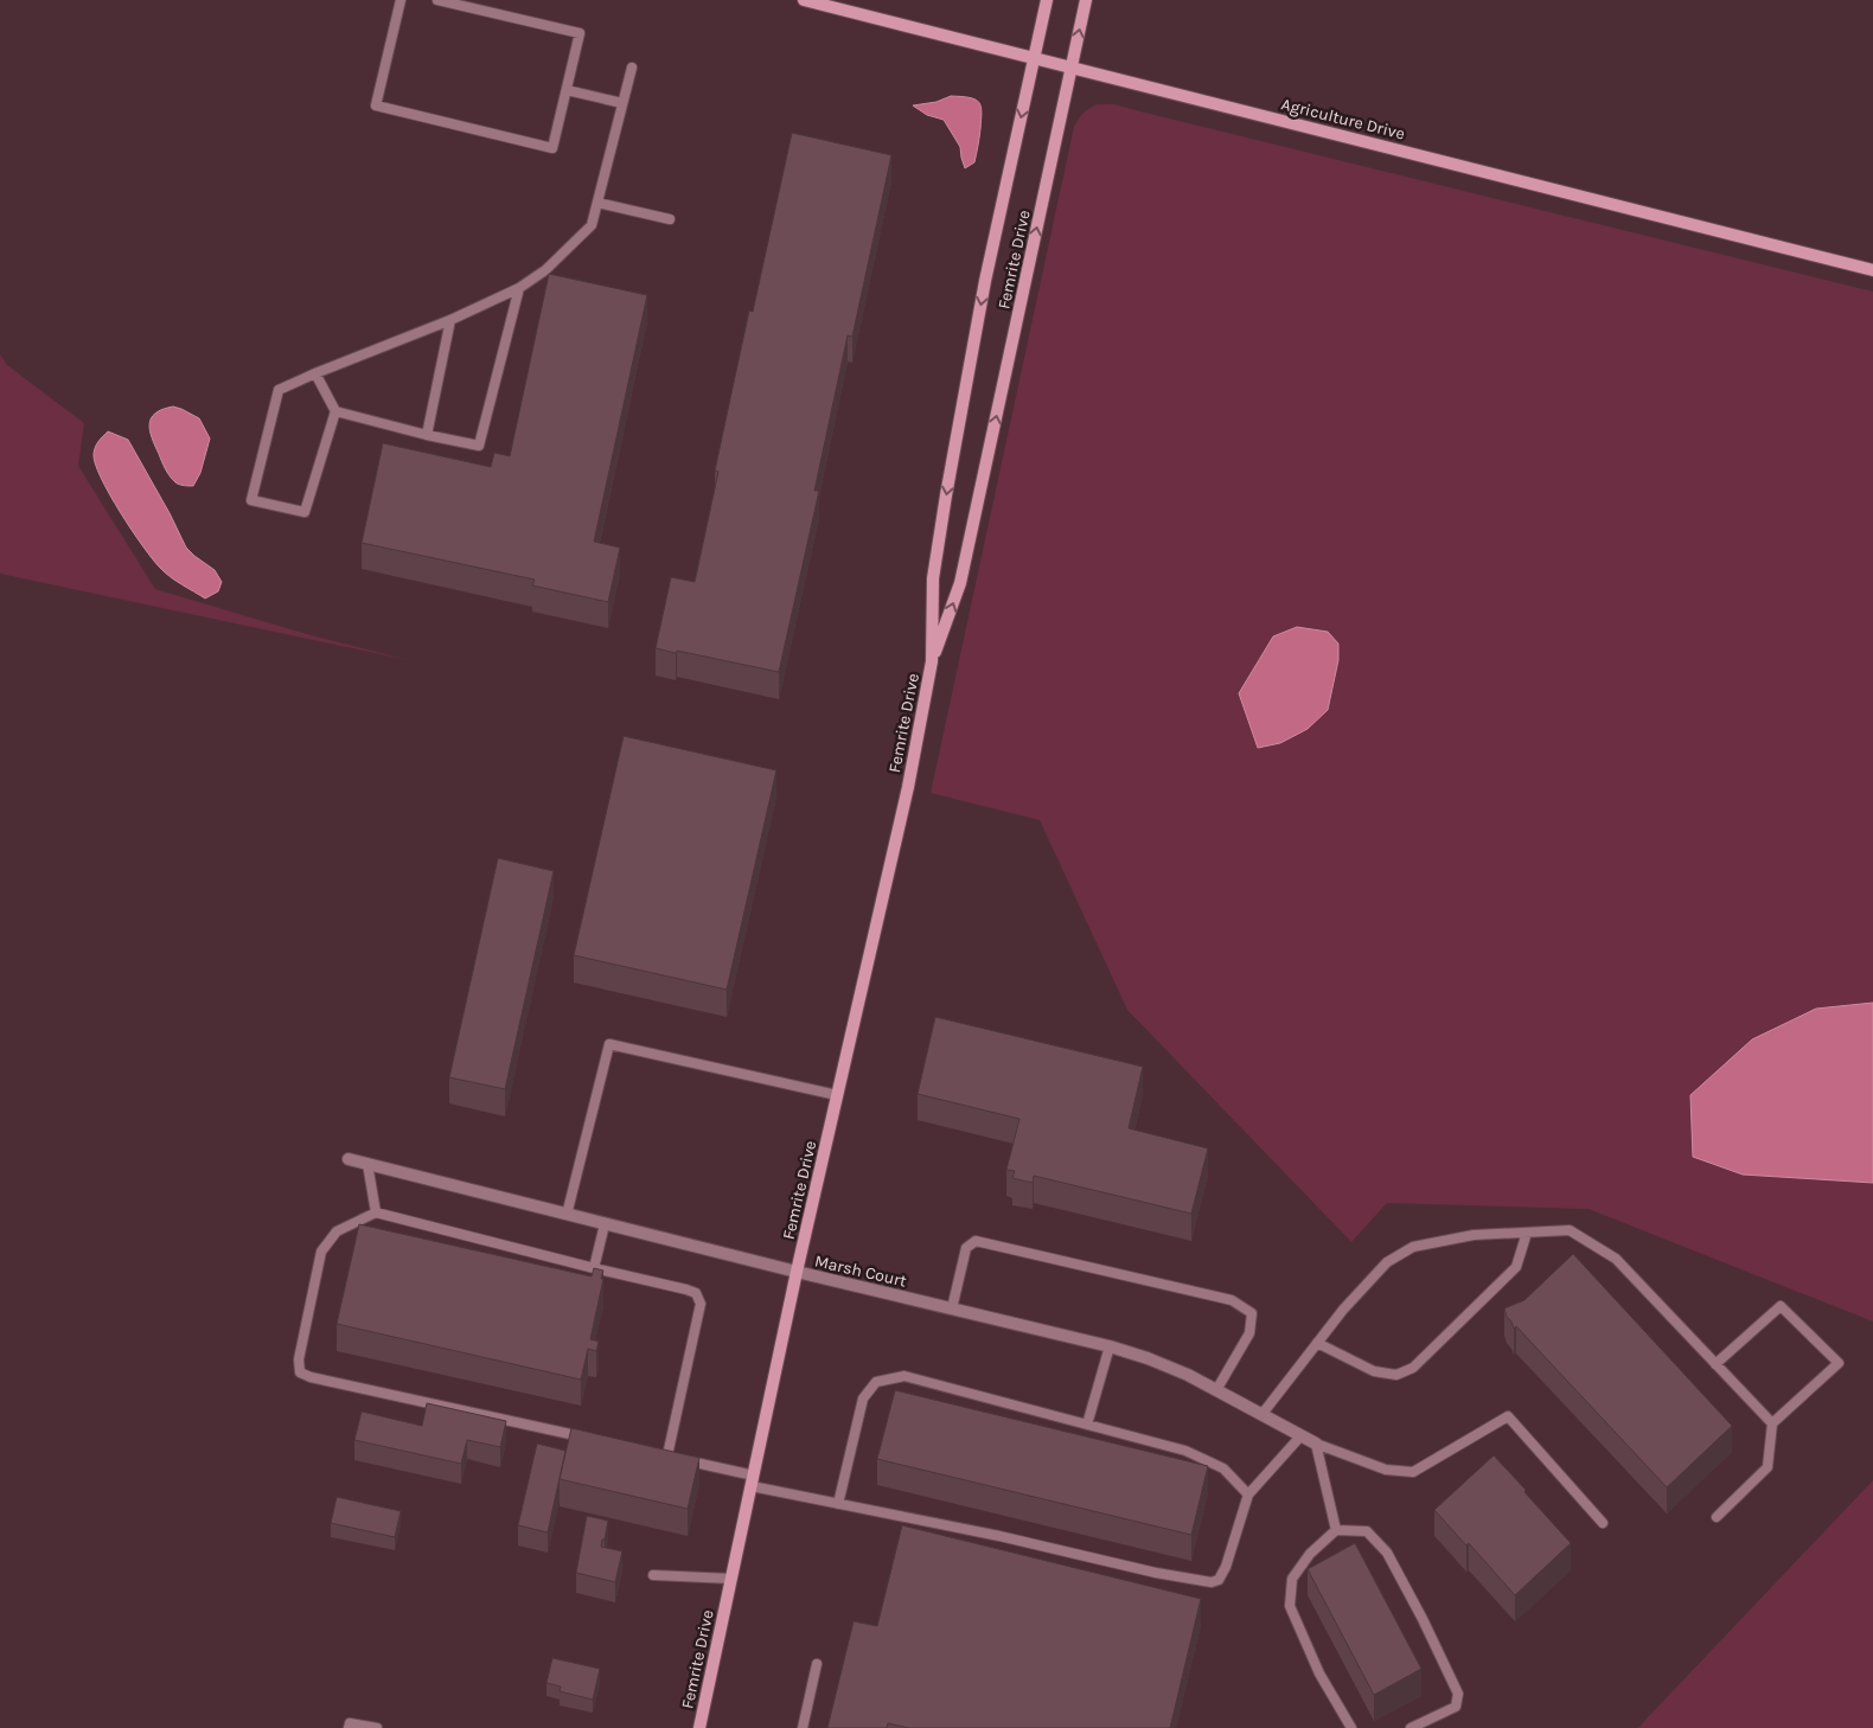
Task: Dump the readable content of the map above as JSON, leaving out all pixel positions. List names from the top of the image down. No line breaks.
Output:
{"streets":{"street":["Agriculture Drive","Femrite Drive","Marsh Court"]},"crossings":[["Agriculture Drive","Femrite Drive"],["Femrite Drive","Marsh Court"]]}
